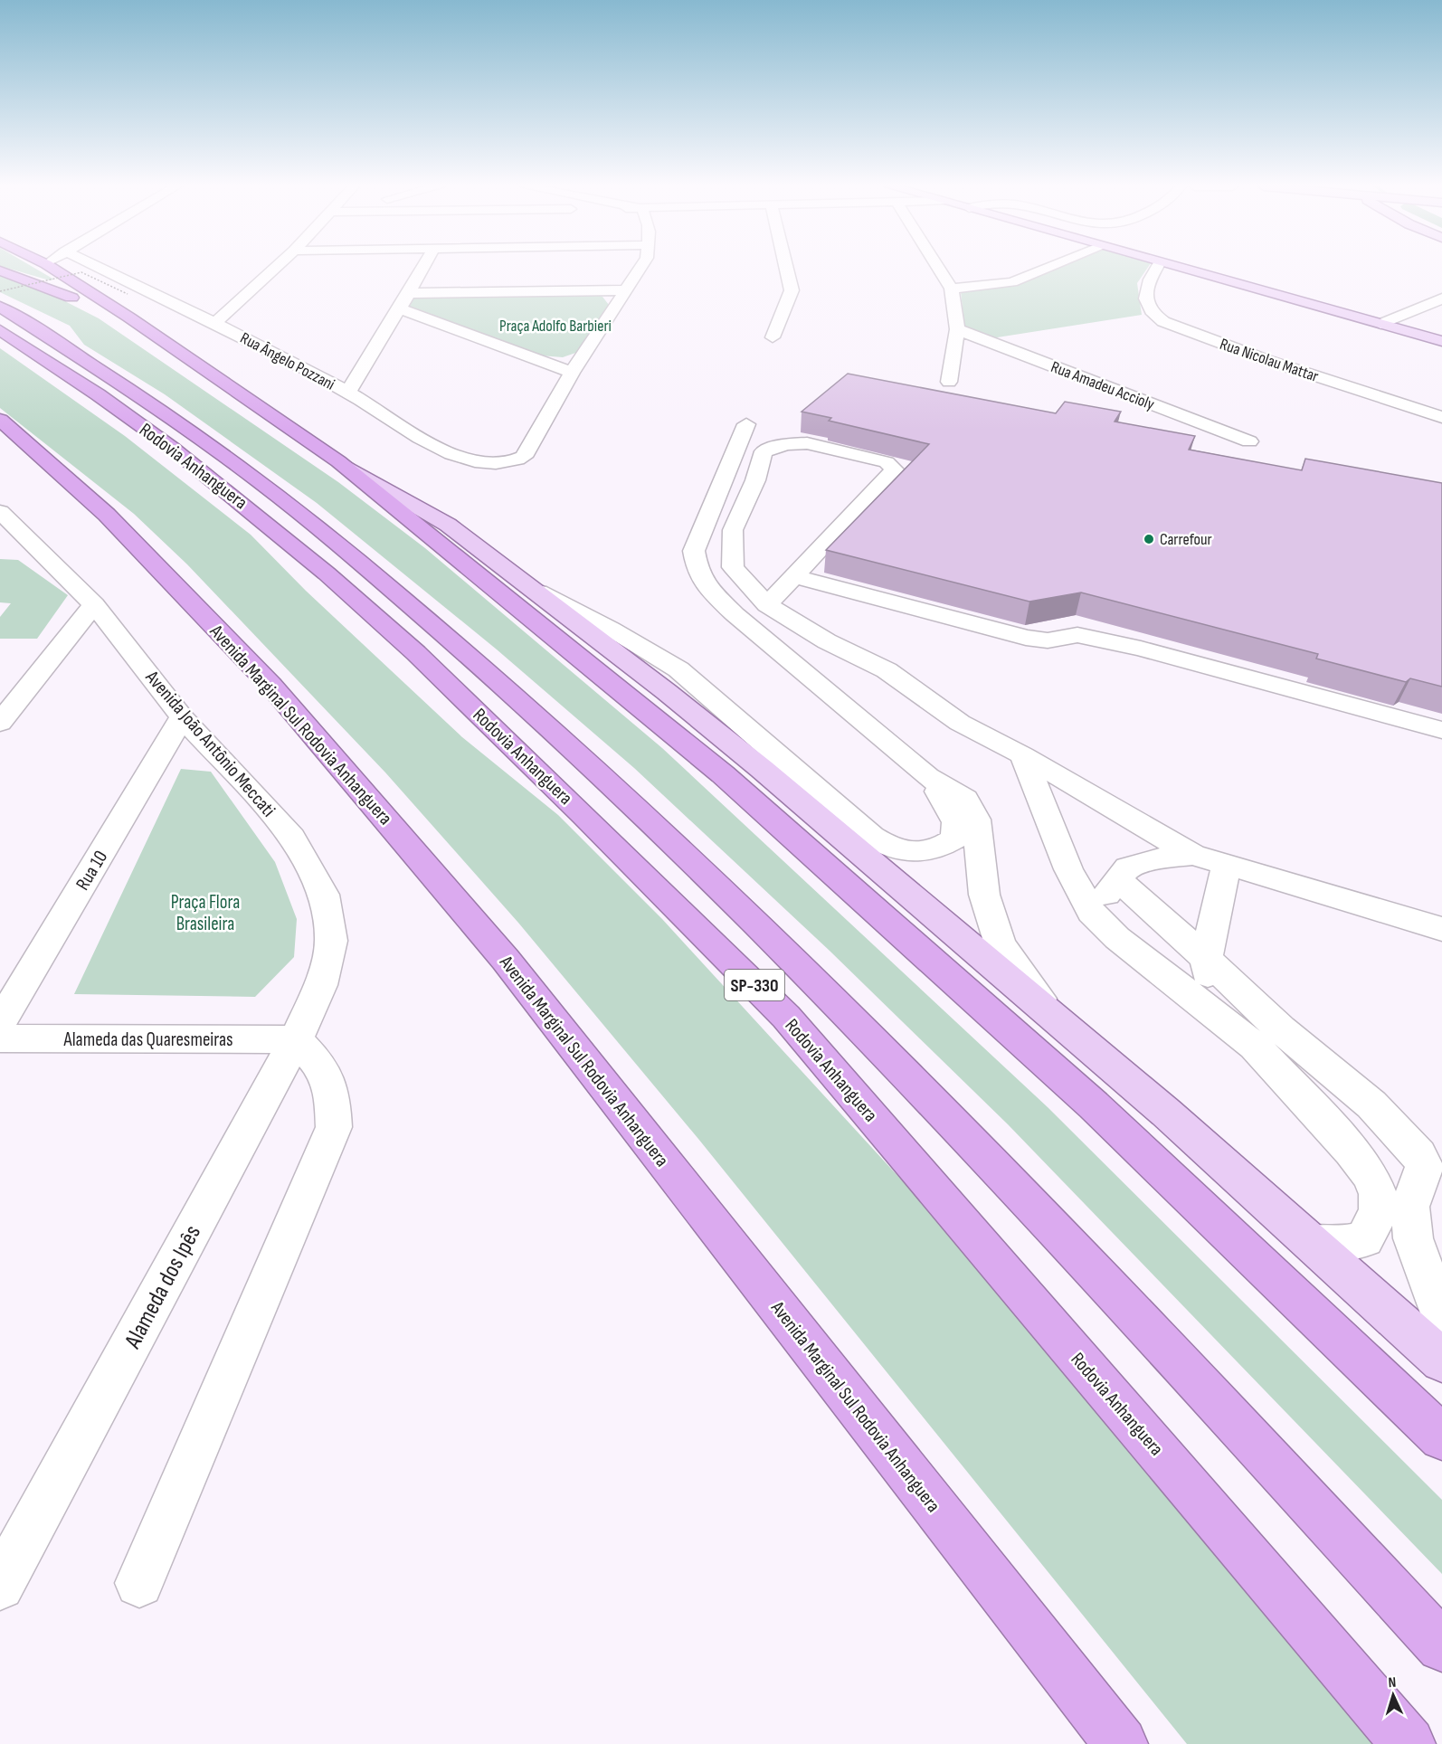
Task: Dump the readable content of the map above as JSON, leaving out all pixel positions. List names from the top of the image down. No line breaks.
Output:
{"streets":{"highway":["Rodovia Anhanguera","Avenida Marginal Sul Rodovia Anhanguera","SP-330"],"street":["Rua Nicolau Mattar","Rua Ângelo Pozzani","Rua Amadeu Accioly","Avenida João Antônio Meccati","Rua 10","Alameda das Quaresmeiras","Alameda dos Ipês"]},"crossings":[["Avenida João Antônio Meccati","Rua 10"],["Avenida João Antônio Meccati","Alameda dos Ipês"],["Alameda das Quaresmeiras","Alameda dos Ipês"]],"parks":["Praça Adolfo Barbieri","Praça Flora Brasileira"],"places":["Carrefour"],"north":"top"}
